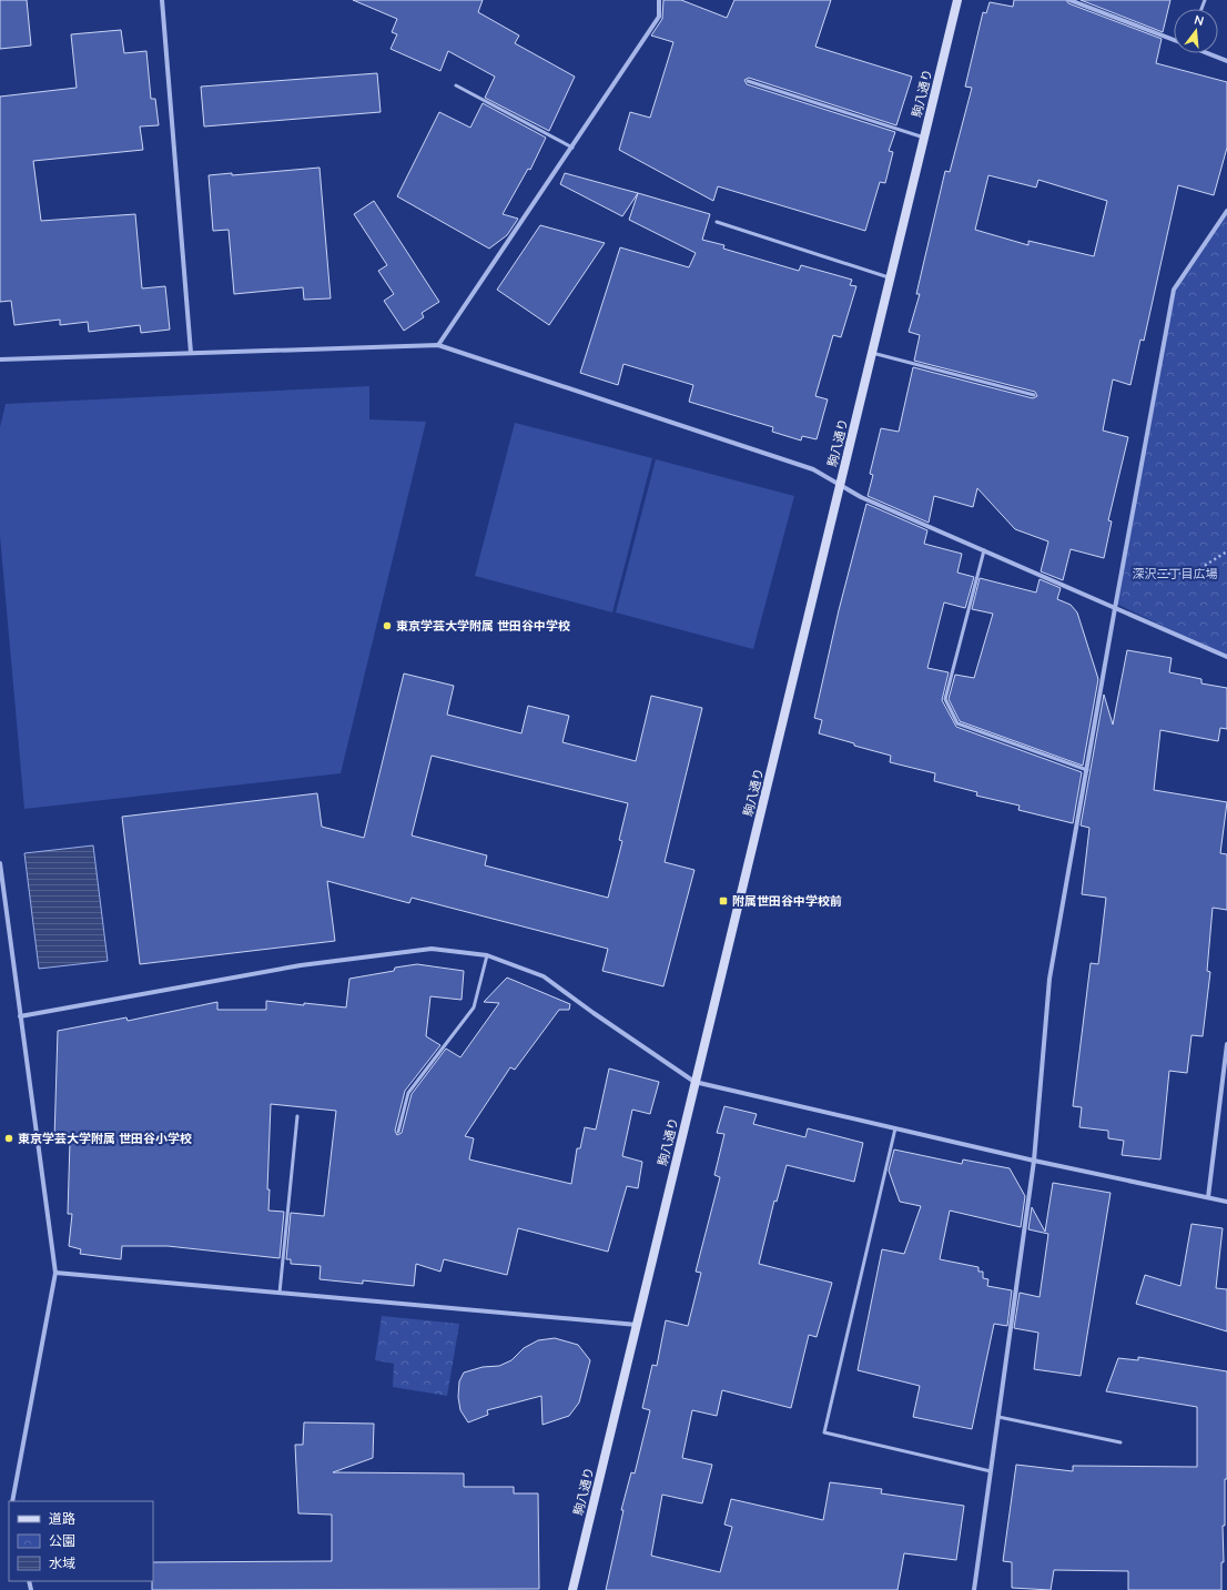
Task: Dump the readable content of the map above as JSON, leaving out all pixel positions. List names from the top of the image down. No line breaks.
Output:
{"streets":{"street":["駒八通り"]},"parks":["深沢二丁目広場"],"places":{"other":["東京学芸大学附属 世田谷中学校","東京学芸大学附属 世田谷小学校"],"transit":["附属世田谷中学校前"]},"legend":["道路","公園","水域"],"north":"top"}
